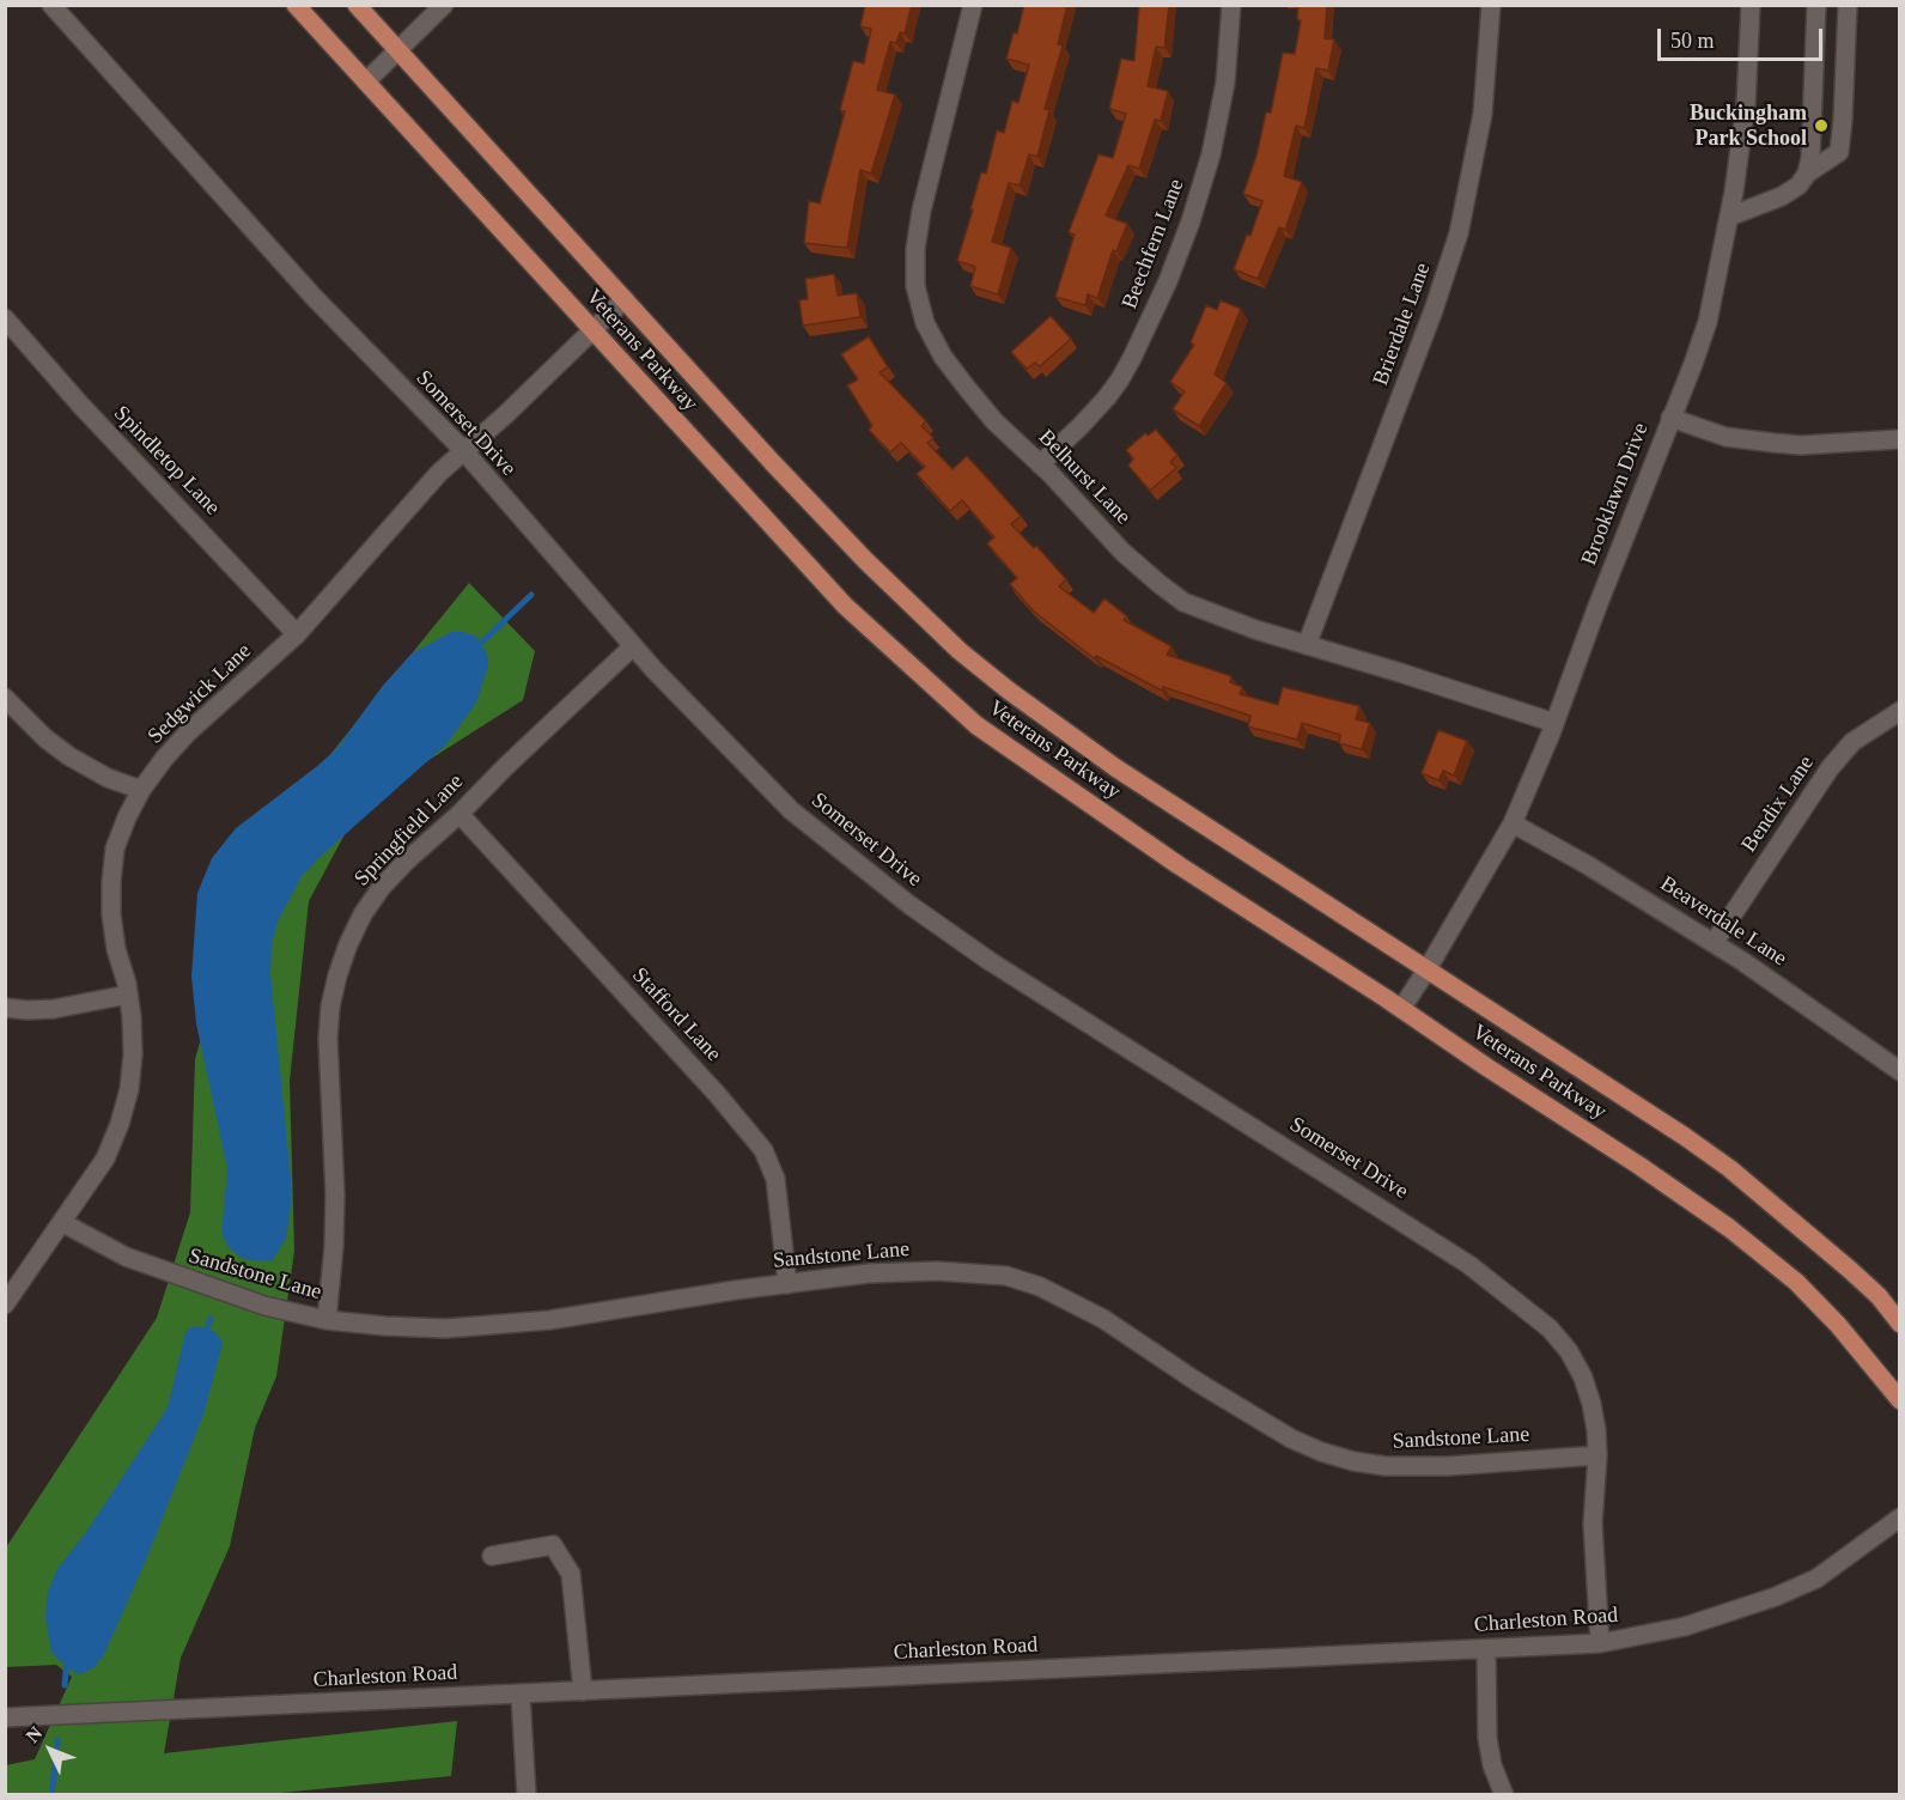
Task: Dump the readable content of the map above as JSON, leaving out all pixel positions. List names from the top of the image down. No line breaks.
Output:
{"streets":{"main road":["Veterans Parkway"],"street":["Beechfern Lane","Brierdale Lane","Somerset Drive","Spindletop Lane","Belhurst Lane","Brooklawn Drive","Sedgwick Lane","Bendix Lane","Springfield Lane","Beaverdale Lane","Stafford Lane","Sandstone Lane","Charleston Road"]},"crossings":[["Beechfern Lane","Belhurst Lane"],["Brierdale Lane","Belhurst Lane"],["Veterans Parkway","Brooklawn Drive"],["Veterans Parkway","Sedgwick Lane"],["Somerset Drive","Sedgwick Lane"],["Somerset Drive","Springfield Lane"],["Somerset Drive","Sandstone Lane"],["Somerset Drive","Charleston Road"],["Spindletop Lane","Sedgwick Lane"],["Belhurst Lane","Brooklawn Drive"],["Brooklawn Drive","Beaverdale Lane"],["Sedgwick Lane","Sandstone Lane"],["Bendix Lane","Beaverdale Lane"],["Springfield Lane","Stafford Lane"],["Springfield Lane","Sandstone Lane"],["Stafford Lane","Sandstone Lane"]],"places":["Buckingham Park School"],"scale_bar":"50 m","north":"top left"}
